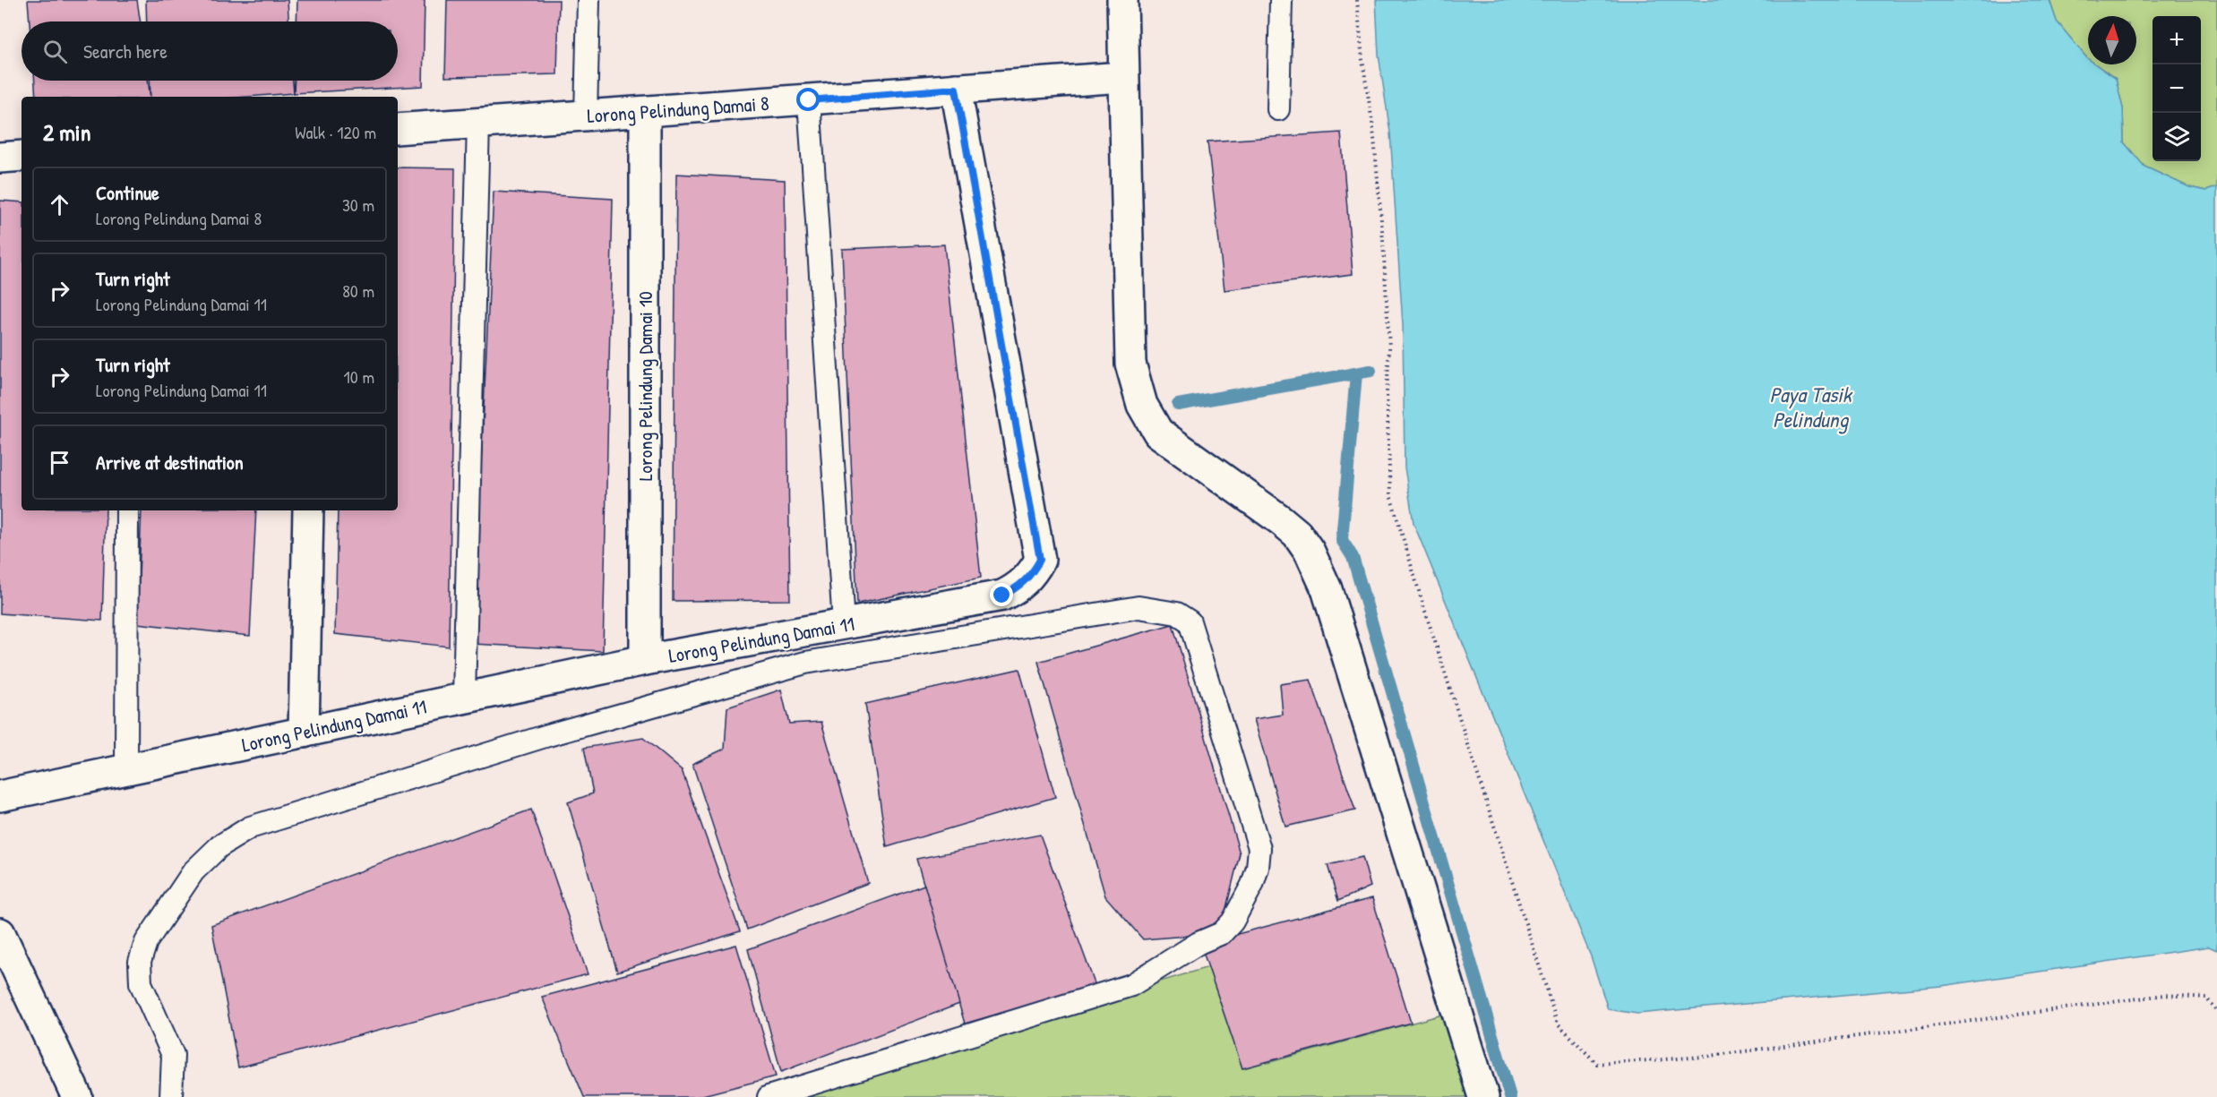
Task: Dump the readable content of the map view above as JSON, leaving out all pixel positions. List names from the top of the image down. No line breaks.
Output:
{"streets":{"street":["Lorong Pelindung Damai 8","Lorong Pelindung Damai 10","Lorong Pelindung Damai 11"]},"crossings":[["Lorong Pelindung Damai 8","Lorong Pelindung Damai 10"],["Lorong Pelindung Damai 8","Lorong Pelindung Damai 11"],["Lorong Pelindung Damai 10","Lorong Pelindung Damai 11"]],"water":["Paya Tasik Pelindung"],"north":"top","page":{"map_buttons":["+","−"],"search":"Search here","heading":["2 min","Walk · 120 m"],"list":[["Continue","Lorong Pelindung Damai 8","30 m"],["Turn right","Lorong Pelindung Damai 11","80 m"],["Turn right","Lorong Pelindung Damai 11","10 m"],"Arrive at destination"]}}
